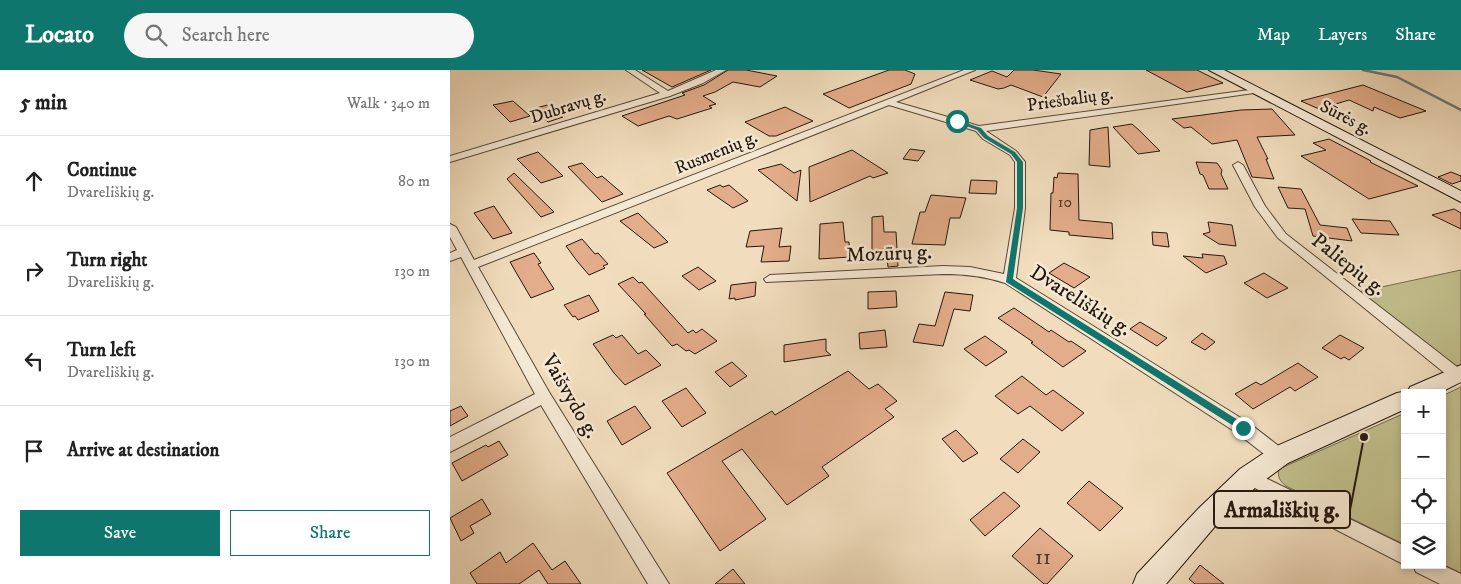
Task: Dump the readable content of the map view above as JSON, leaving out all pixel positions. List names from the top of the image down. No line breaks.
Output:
{"streets":{"street":["Priešbalių g.","Dubravų g.","Sūrės g.","Rusmenių g.","Mozūrų g.","Paliepių g.","Dvareliškių g.","Vaišvydo g."]},"crossings":[["Priešbalių g.","Sūrės g."],["Priešbalių g.","Dvareliškių g."],["Rusmenių g.","Dvareliškių g."],["Rusmenių g.","Vaišvydo g."],["Mozūrų g.","Dvareliškių g."]],"places":["Armališkių g."],"house_numbers":["10","11"],"page":{"header":"Locato","search":"Search here","nav":["Map","Layers","Share"],"heading":["5 min","Walk · 340 m"],"list":[["Continue","Dvareliškių g.","80 m"],["Turn right","Dvareliškių g.","130 m"],["Turn left","Dvareliškių g.","130 m"],"Arrive at destination"],"map_buttons":["+","−"],"buttons":["Save","Share"]}}
